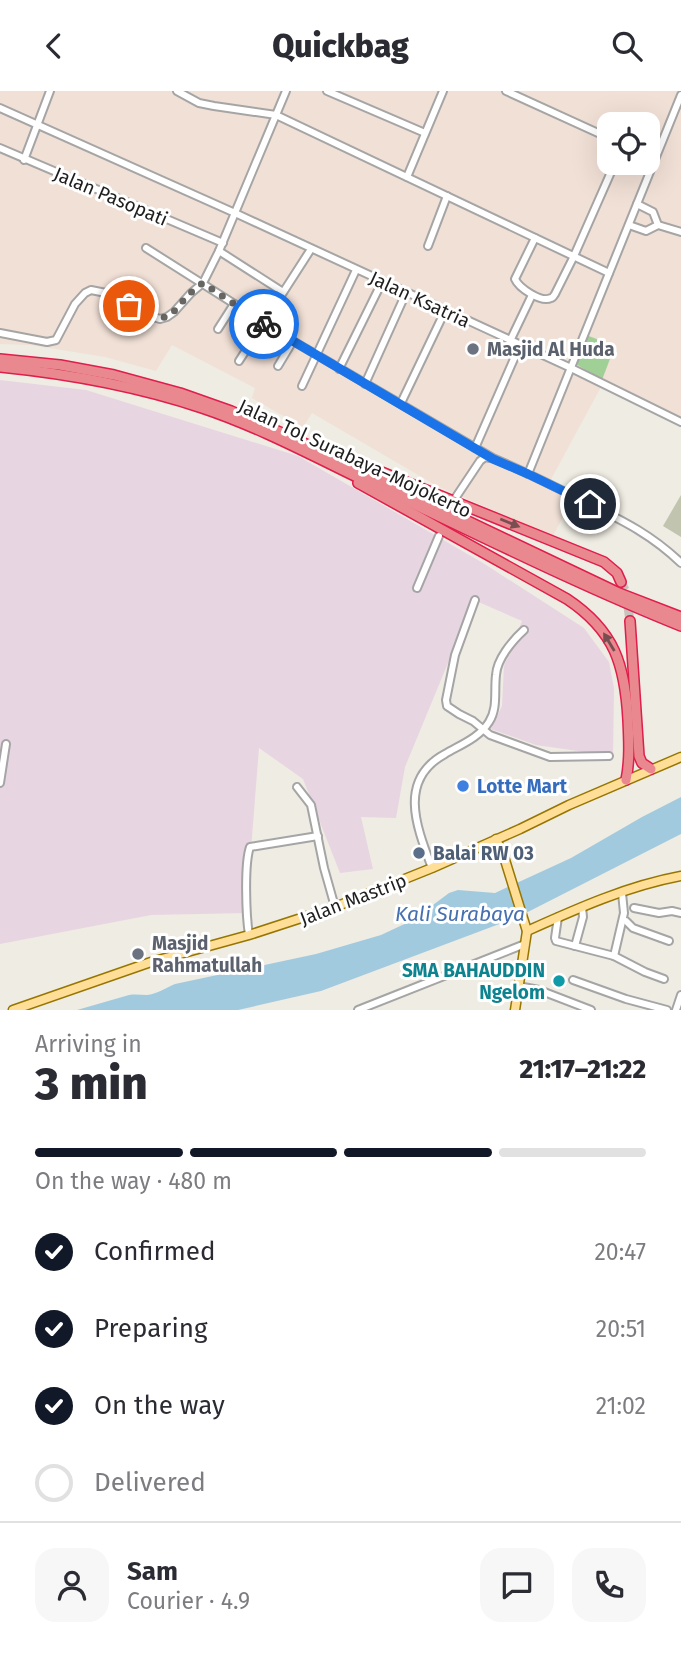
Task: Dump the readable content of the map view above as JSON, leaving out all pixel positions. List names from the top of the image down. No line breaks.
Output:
{"streets":{"highway":["Jalan Tol Surabaya–Mojokerto"],"main road":["Jalan Mastrip"],"street":["Jalan Pasopati","Jalan Ksatria"]},"water":["Kali Surabaya"],"places":["Masjid Al Huda","Lotte Mart","Balai RW 03","Masjid Rahmatullah","SMA BAHAUDDIN Ngelom"],"page":{"header":"Quickbag","heading":["3 min","Arriving in","21:17–21:22"],"panel":["Sam","Courier · 4.9"],"bar":"On the way · 480 m","list":[["Confirmed","20:47"],["Preparing","20:51"],["On the way","21:02"],"Delivered"]}}
